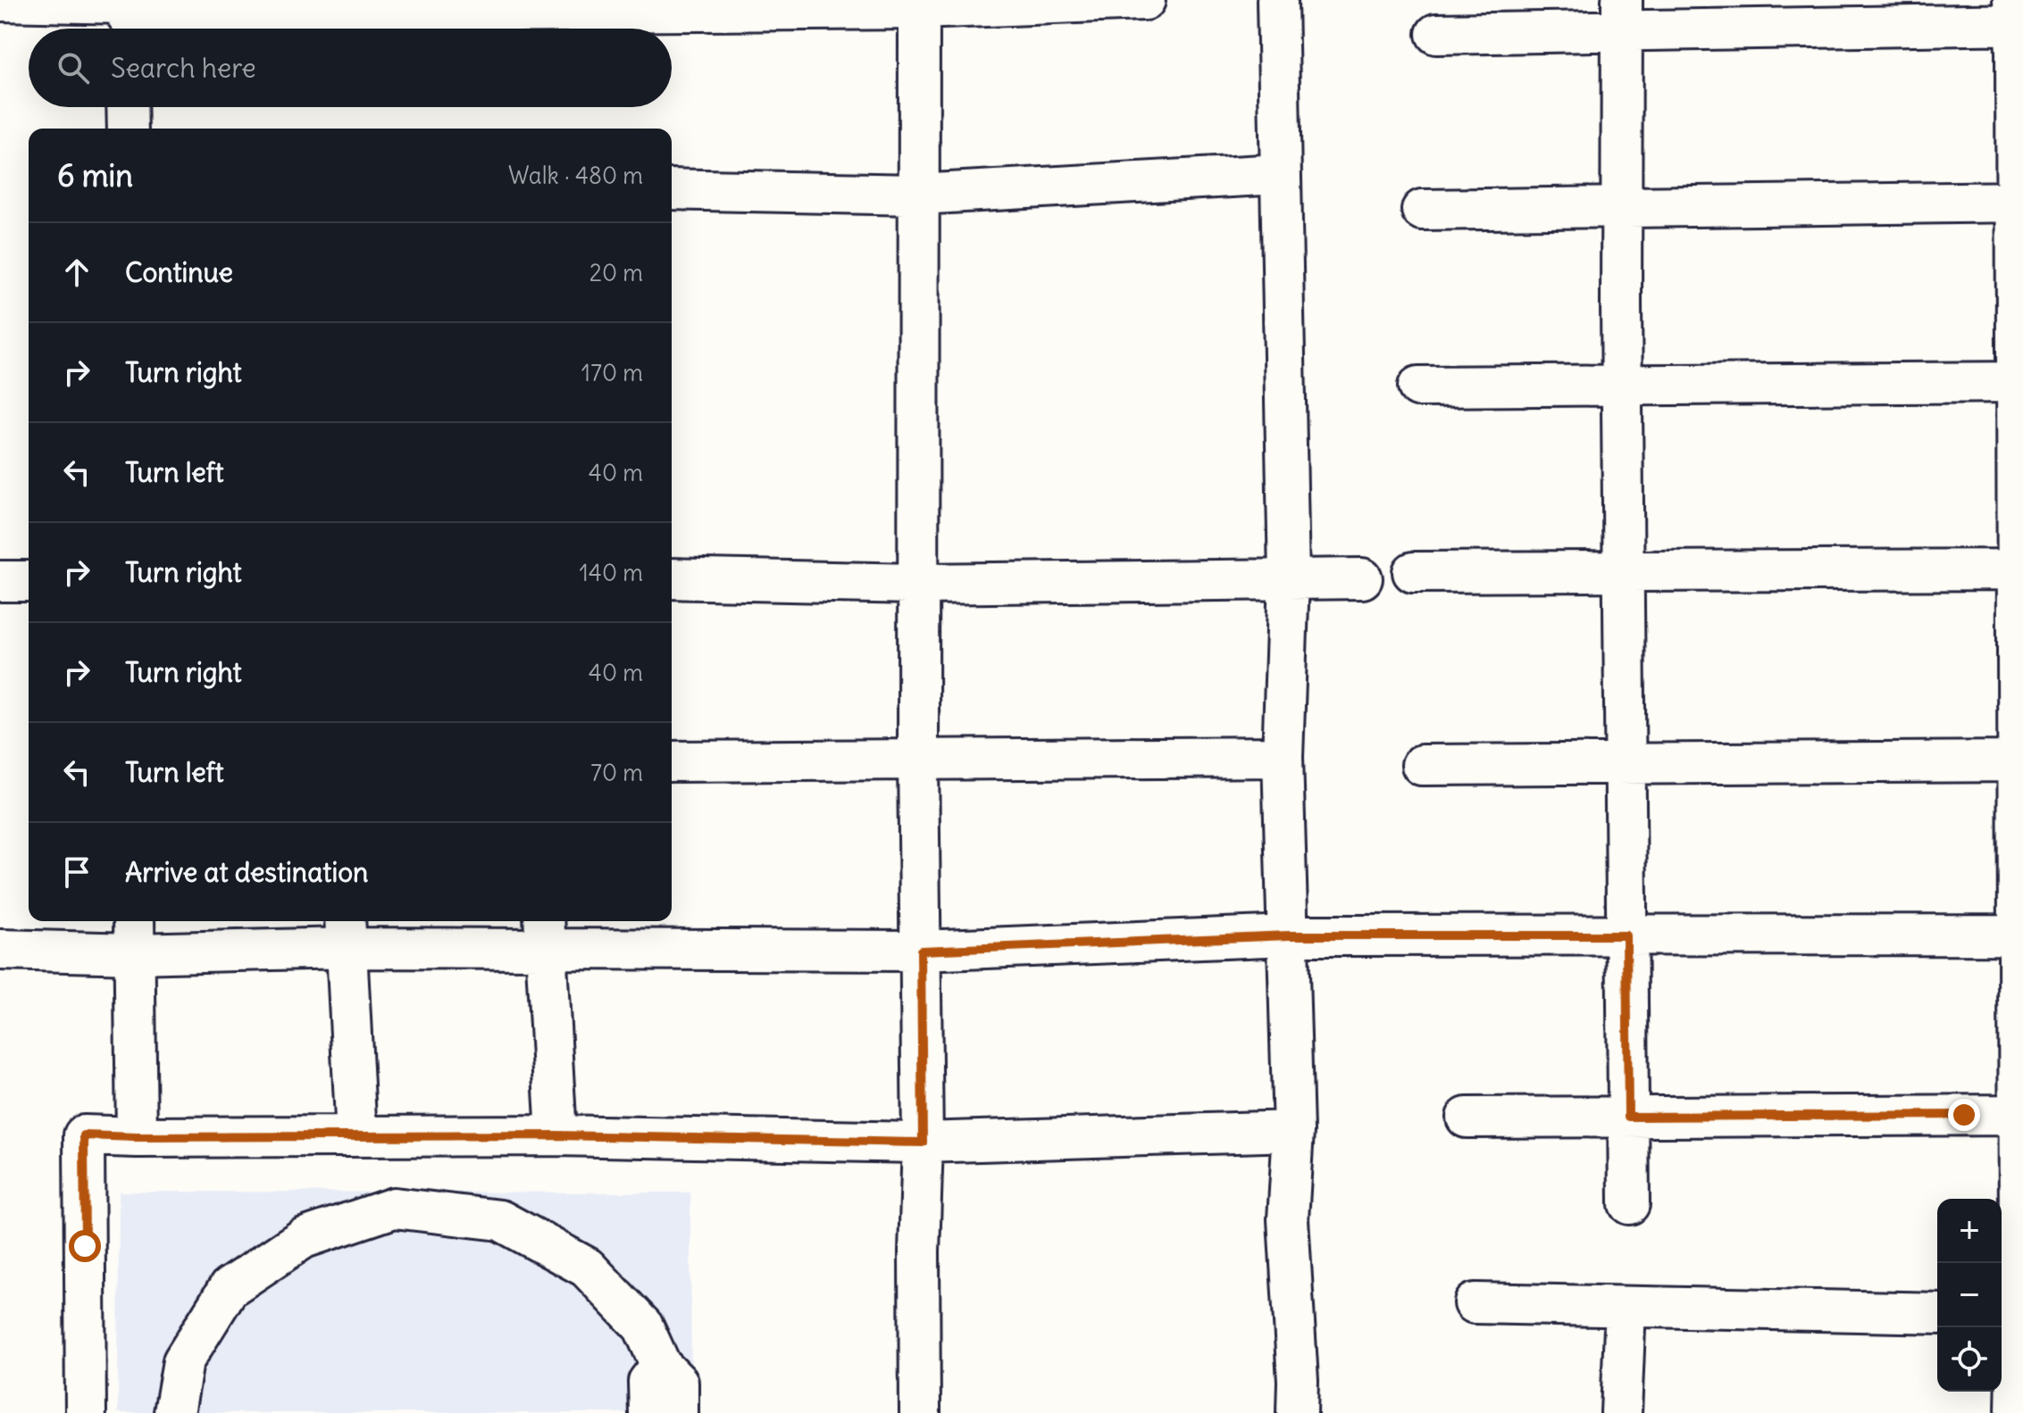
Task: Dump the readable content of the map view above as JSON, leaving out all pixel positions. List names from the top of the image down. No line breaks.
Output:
{"page":{"search":"Search here","heading":["6 min","Walk · 480 m"],"list":[["Continue","20 m"],["Turn right","170 m"],["Turn left","40 m"],["Turn right","140 m"],["Turn right","40 m"],["Turn left","70 m"],"Arrive at destination"],"map_buttons":["+","−"]}}
